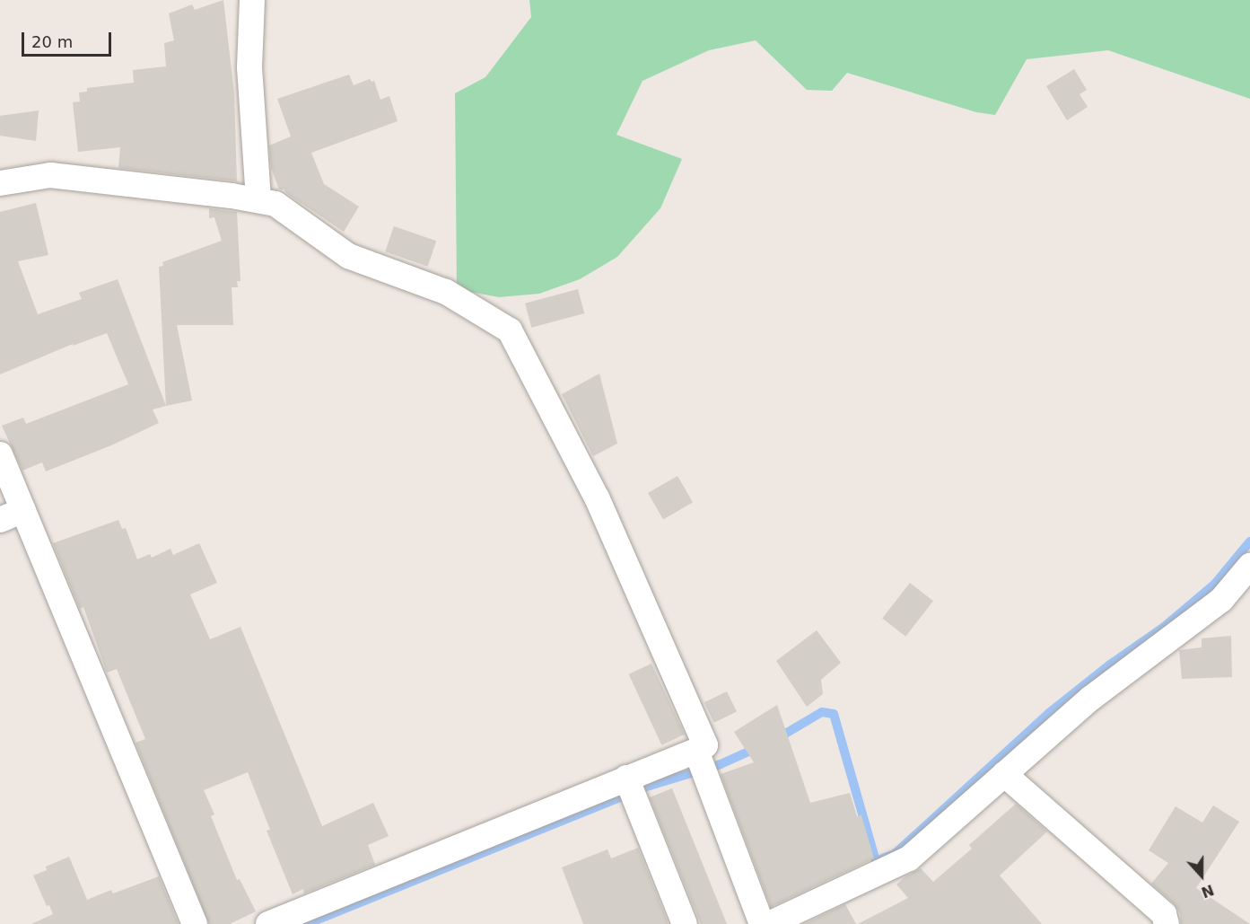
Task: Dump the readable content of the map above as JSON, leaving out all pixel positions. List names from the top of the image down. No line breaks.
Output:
{"scale_bar":"20 m","north":"bottom"}
